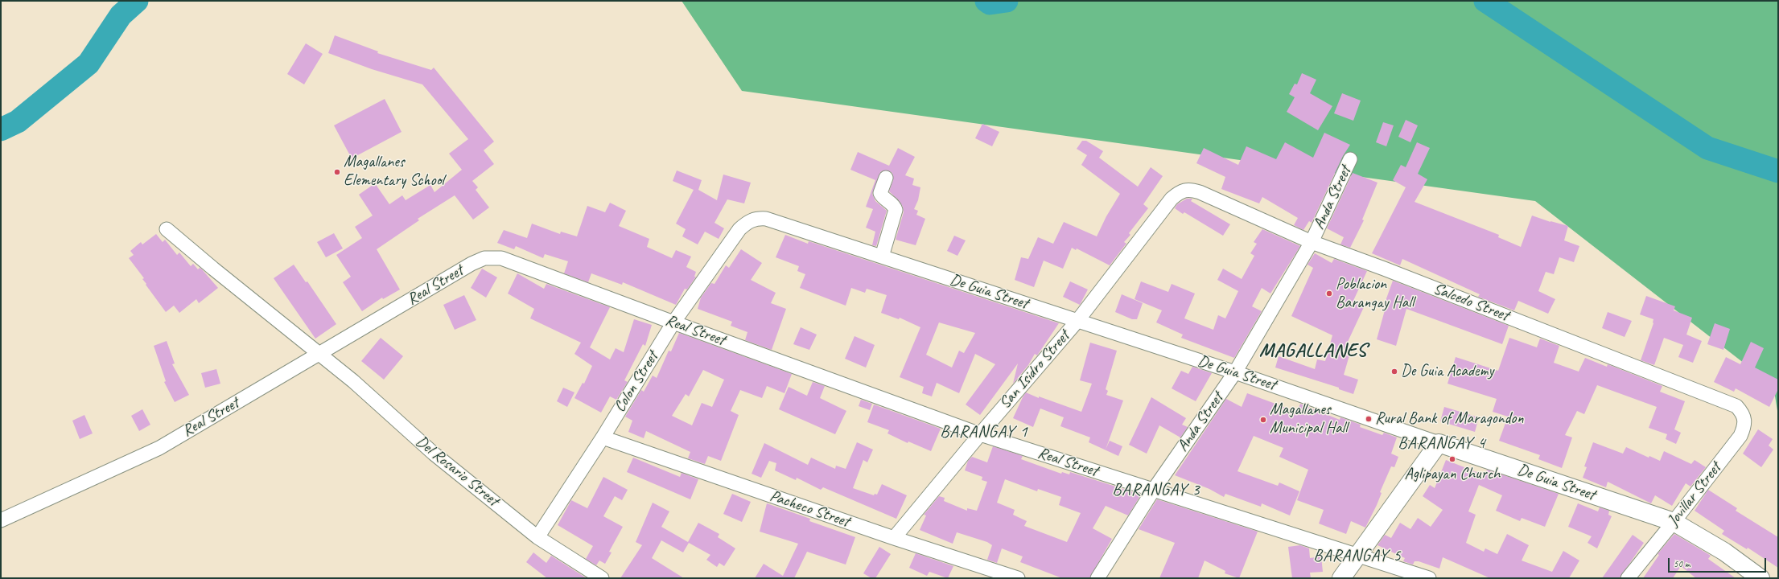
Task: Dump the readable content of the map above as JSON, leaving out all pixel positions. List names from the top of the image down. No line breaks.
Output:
{"streets":{"main road":["De Guia Street"],"street":["Anda Street","Real Street","Salcedo Street","San Isidro Street","Colon Street","Del Rosario Street","Jovillar Street","Pacheco Street"]},"crossings":[["Anda Street","Real Street"],["Anda Street","De Guia Street"],["Anda Street","Salcedo Street"],["Real Street","San Isidro Street"],["Real Street","Colon Street"],["Real Street","Del Rosario Street"],["De Guia Street","San Isidro Street"],["De Guia Street","Colon Street"],["De Guia Street","Jovillar Street"],["Salcedo Street","San Isidro Street"],["Salcedo Street","Jovillar Street"],["San Isidro Street","Pacheco Street"],["Colon Street","Del Rosario Street"],["Colon Street","Pacheco Street"]],"districts":["MAGALLANES","BARANGAY 1","BARANGAY 4","BARANGAY 3","BARANGAY 5"],"places":["Magallanes Elementary School","Poblacion Barangay Hall","De Guia Academy","Rural Bank of Maragondon","Magallanes Municipal Hall","Aglipayan Church"],"scale_bar":"50 m"}
